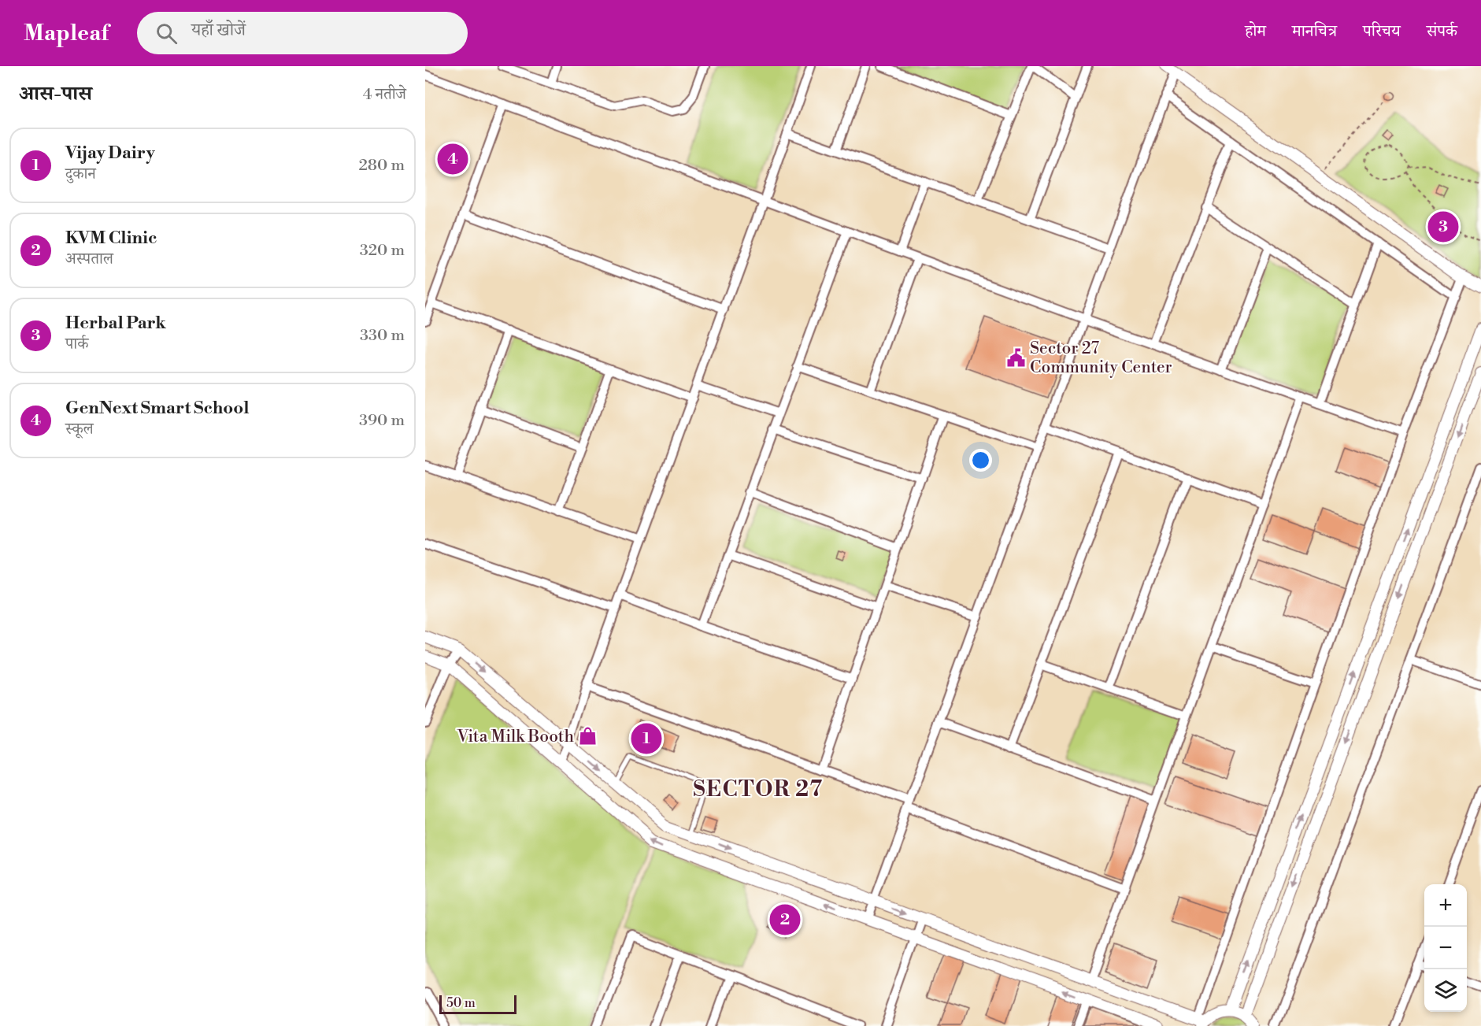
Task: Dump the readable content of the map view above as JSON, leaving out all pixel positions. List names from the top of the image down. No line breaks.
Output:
{"districts":["SECTOR 27"],"places":{"public building":["Sector 27 Community Center"],"shop":["Vita Milk Booth"]},"scale_bar":"50 m","page":{"header":"Mapleaf","search":"यहाँ खोजें","nav":["होम","मानचित्र","परिचय","संपर्क"],"heading":["आस-पास","4 नतीजे"],"list":[{"mark":"1","name":"Vijay Dairy","note":"दुकान","value":"280 m"},{"mark":"2","name":"KVM Clinic","note":"अस्पताल","value":"320 m"},{"mark":"3","name":"Herbal Park","note":"पार्क","value":"330 m"},{"mark":"4","name":"GenNext Smart School","note":"स्कूल","value":"390 m"}],"pins":["4","3","1","2"],"map_buttons":["+","−"],"scale":"50 m"}}
